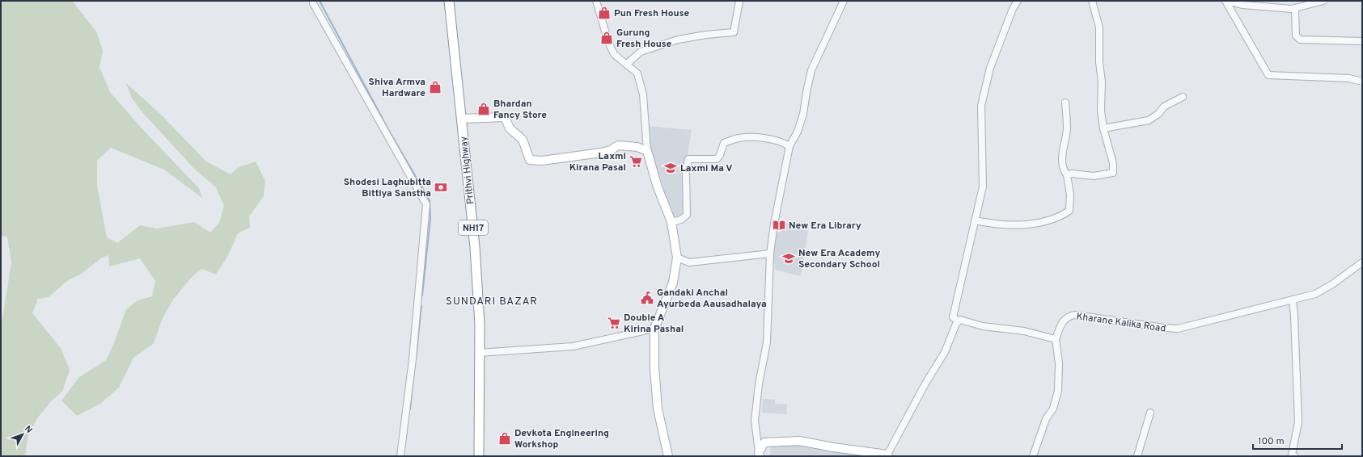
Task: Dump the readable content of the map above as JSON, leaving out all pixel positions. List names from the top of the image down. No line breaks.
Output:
{"streets":{"highway":["Prithvi Highway","NH17"],"street":["Kharane Kalika Road"]},"districts":["SUNDARI BAZAR"],"places":{"shop":["Pun Fresh House","Gurung Fresh House","Shiva Armva Hardware","Bhardan Fancy Store","Devkota Engineering Workshop"],"supermarket":["Laxmi Kirana Pasal","Double A Kirina Pashal"],"school or university":["Laxmi Ma V","New Era Academy Secondary School"],"bank":["Shodesi Laghubitta Bittiya Sanstha"],"library":["New Era Library"],"public building":["Gandaki Anchal Ayurbeda Aausadhalaya"]},"scale_bar":"100 m","north":"top right"}
